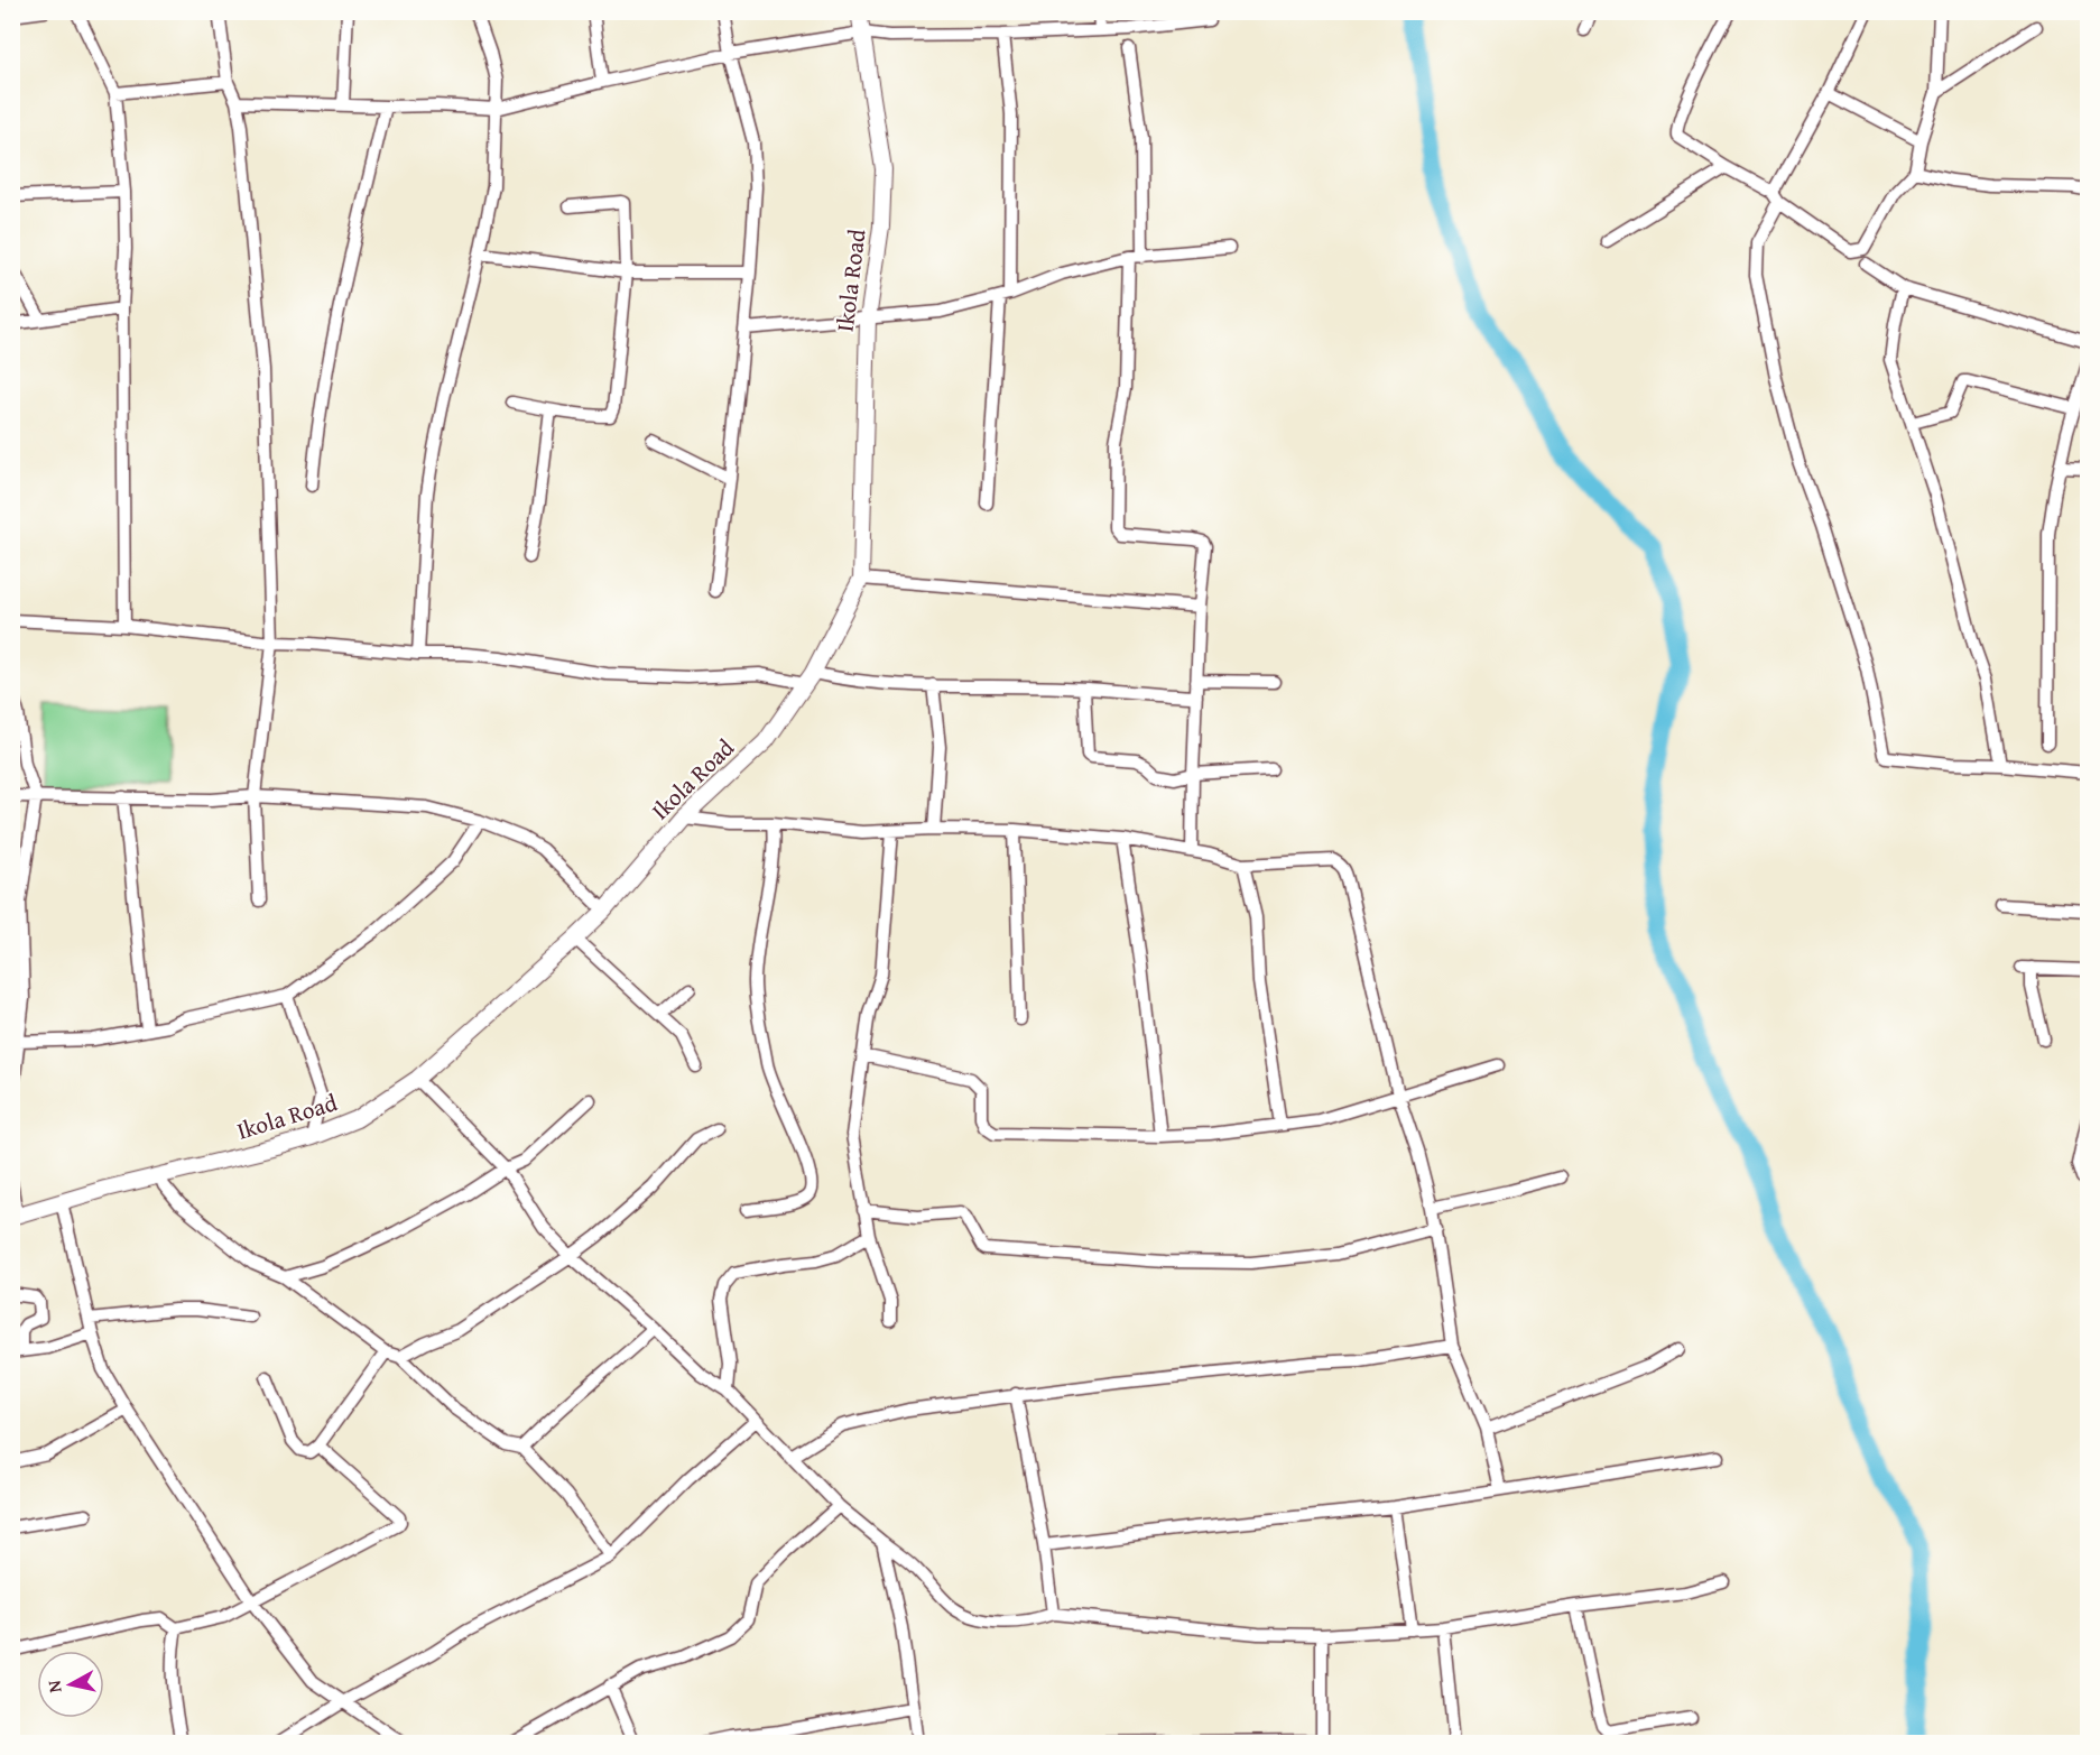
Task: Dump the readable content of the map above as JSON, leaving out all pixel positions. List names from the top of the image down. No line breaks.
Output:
{"streets":{"street":["Ikola Road"]},"north":"left"}
